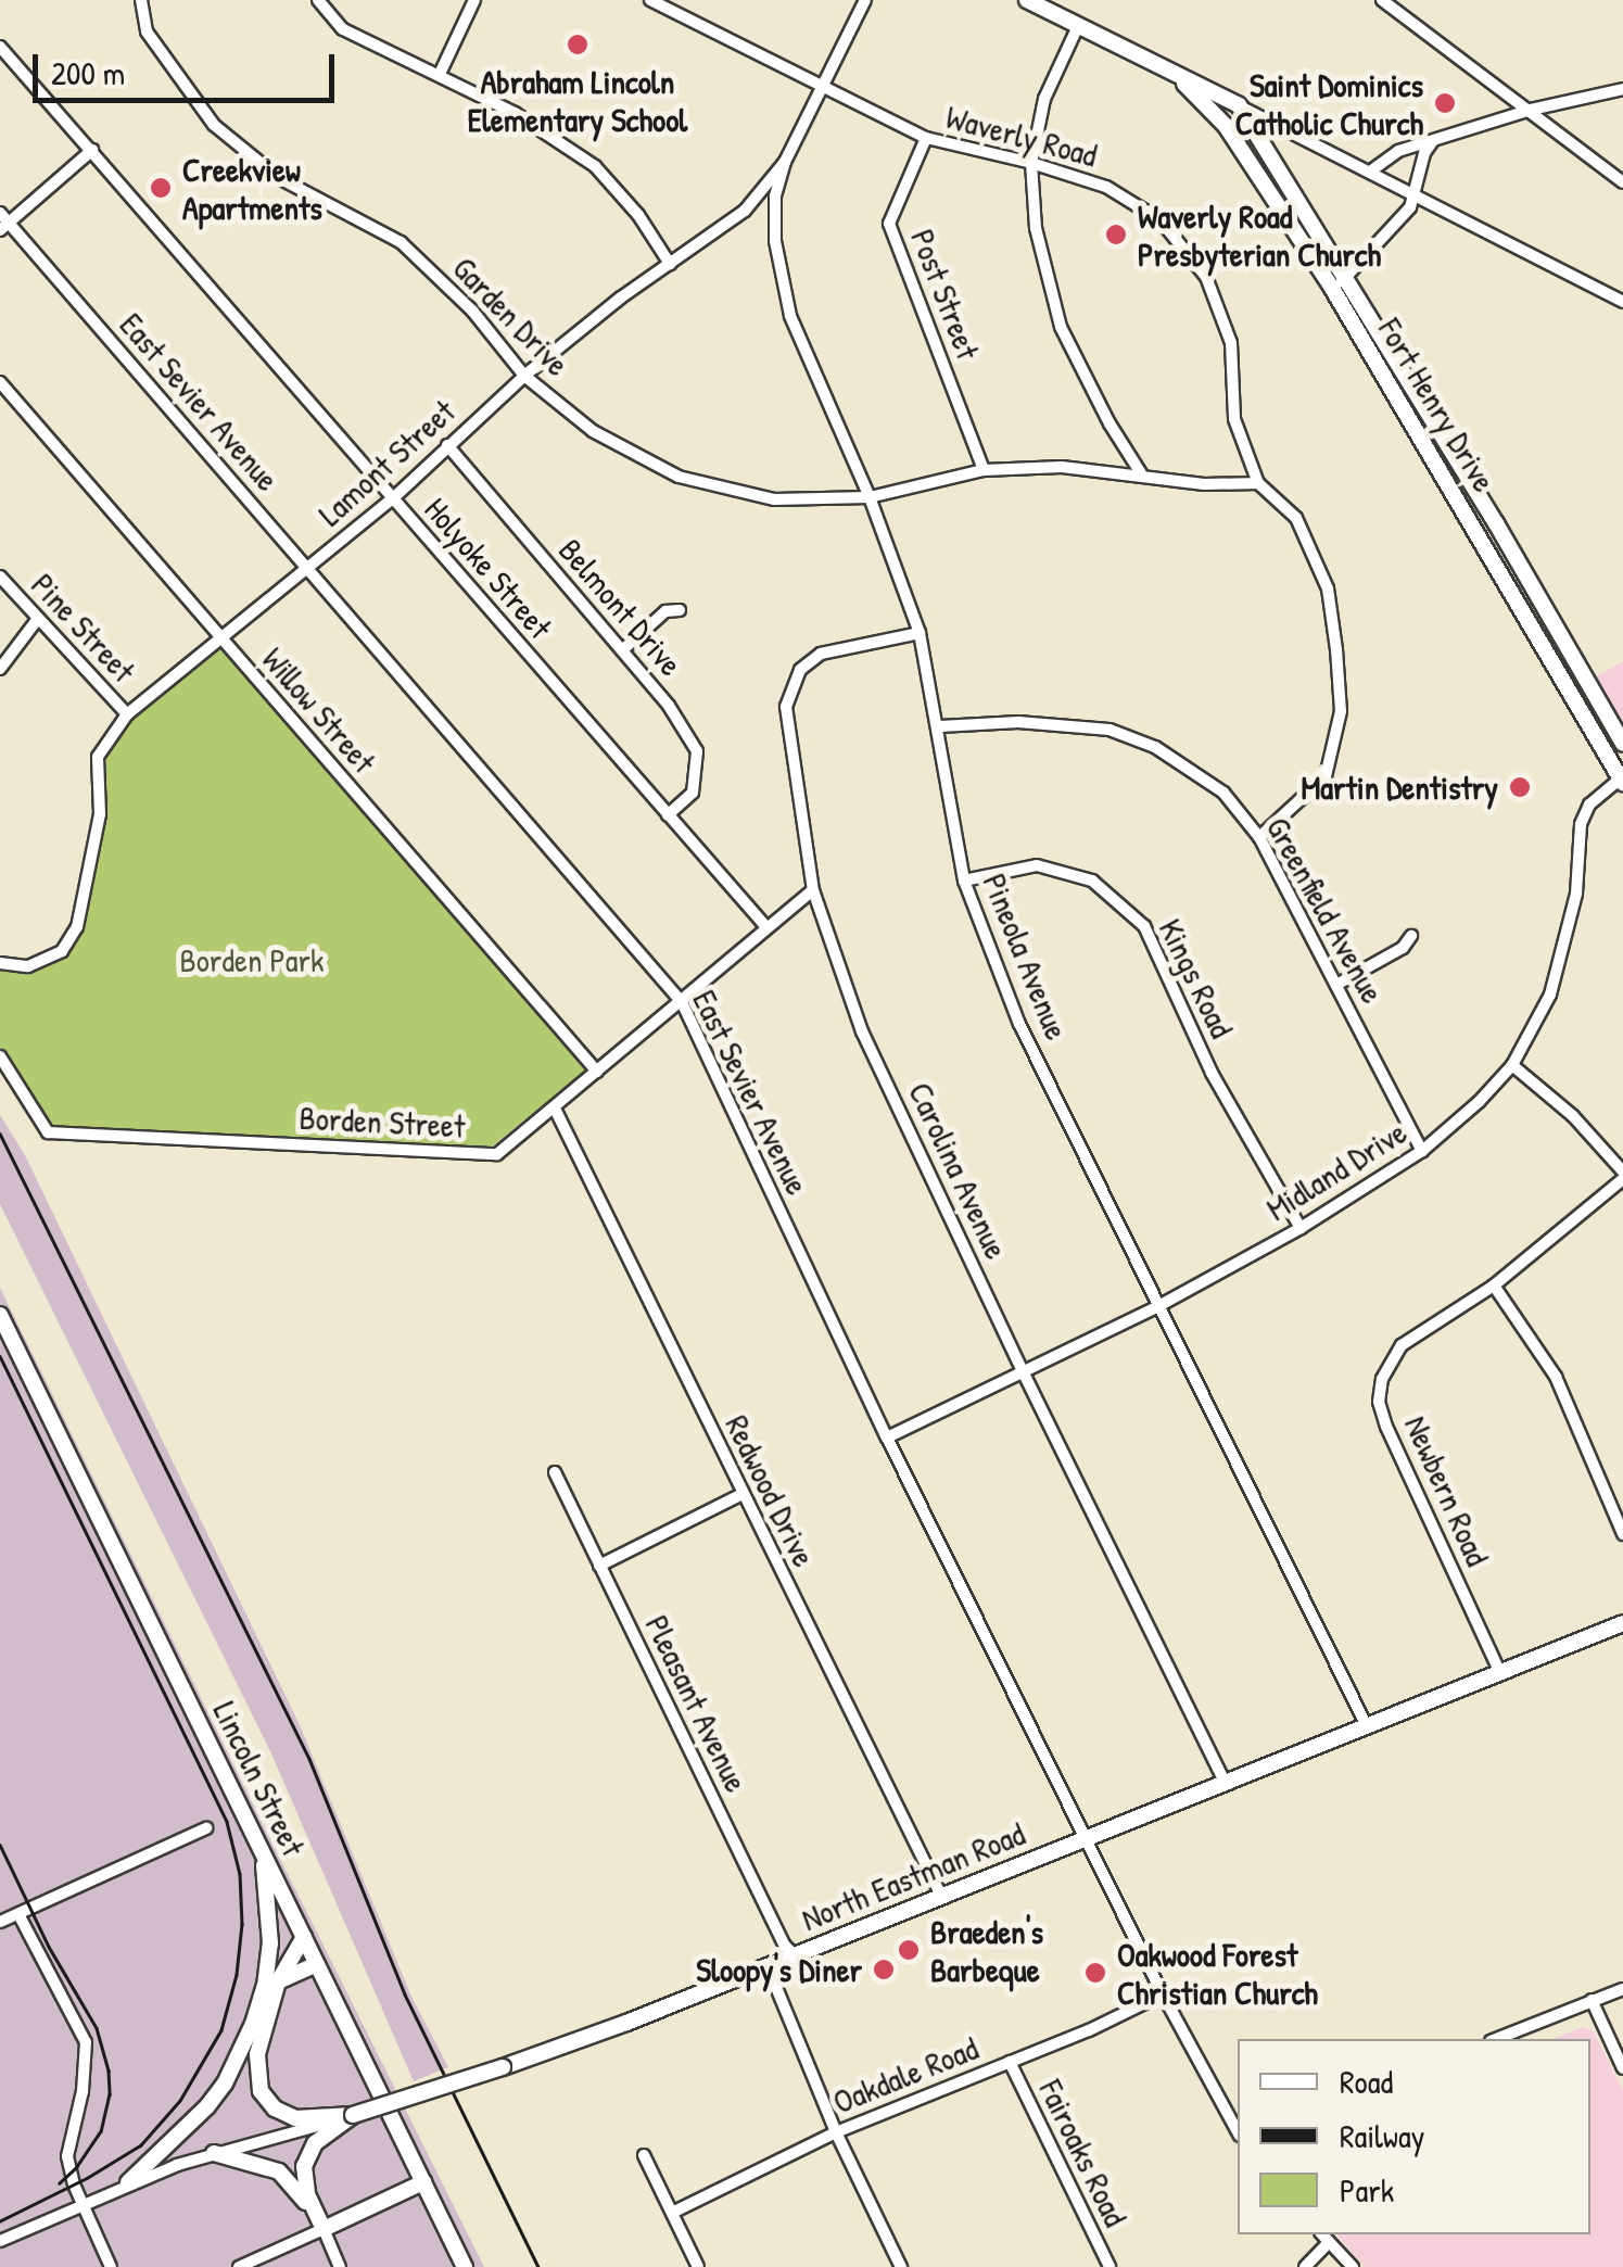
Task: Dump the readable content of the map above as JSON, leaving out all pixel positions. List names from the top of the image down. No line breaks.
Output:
{"streets":{"main road":["Fort Henry Drive","Lincoln Street","North Eastman Road"],"street":["Waverly Road","Post Street","Garden Drive","East Sevier Avenue","Lamont Street","Holyoke Street","Belmont Drive","Pine Street","Willow Street","Greenfield Avenue","Pineola Avenue","Kings Road","Borden Street","Carolina Avenue","Midland Drive","Redwood Drive","Newbern Road","Pleasant Avenue","Oakdale Road","Fairoaks Road"]},"crossings":[["Waverly Road","Post Street"],["Waverly Road","Garden Drive"],["Waverly Road","Lamont Street"],["Waverly Road","Greenfield Avenue"],["Post Street","Garden Drive"],["Garden Drive","Lamont Street"],["Garden Drive","Pineola Avenue"],["East Sevier Avenue","Lamont Street"],["East Sevier Avenue","Borden Street"],["East Sevier Avenue","Midland Drive"],["East Sevier Avenue","North Eastman Road"],["East Sevier Avenue","Oakdale Road"],["Fort Henry Drive","Midland Drive"],["Lamont Street","Holyoke Street"],["Lamont Street","Belmont Drive"],["Lamont Street","Pine Street"],["Lamont Street","Willow Street"],["Lamont Street","Pineola Avenue"],["Holyoke Street","Belmont Drive"],["Holyoke Street","Borden Street"],["Willow Street","Borden Street"],["Greenfield Avenue","Pineola Avenue"],["Greenfield Avenue","Midland Drive"],["Pineola Avenue","Kings Road"],["Pineola Avenue","Carolina Avenue"],["Pineola Avenue","Midland Drive"],["Pineola Avenue","North Eastman Road"],["Kings Road","Midland Drive"],["Borden Street","Carolina Avenue"],["Borden Street","Redwood Drive"],["Carolina Avenue","Midland Drive"],["Carolina Avenue","North Eastman Road"],["Redwood Drive","North Eastman Road"],["Newbern Road","North Eastman Road"],["Pleasant Avenue","North Eastman Road"],["Oakdale Road","Fairoaks Road"]],"parks":["Borden Park"],"places":["Abraham Lincoln Elementary School","Saint Dominics Catholic Church","Creekview Apartments","Waverly Road Presbyterian Church","Martin Dentistry","Braeden's Barbeque","Sloopy's Diner","Oakwood Forest Christian Church"],"legend":["Road","Railway","Park"],"scale_bar":"200 m"}
